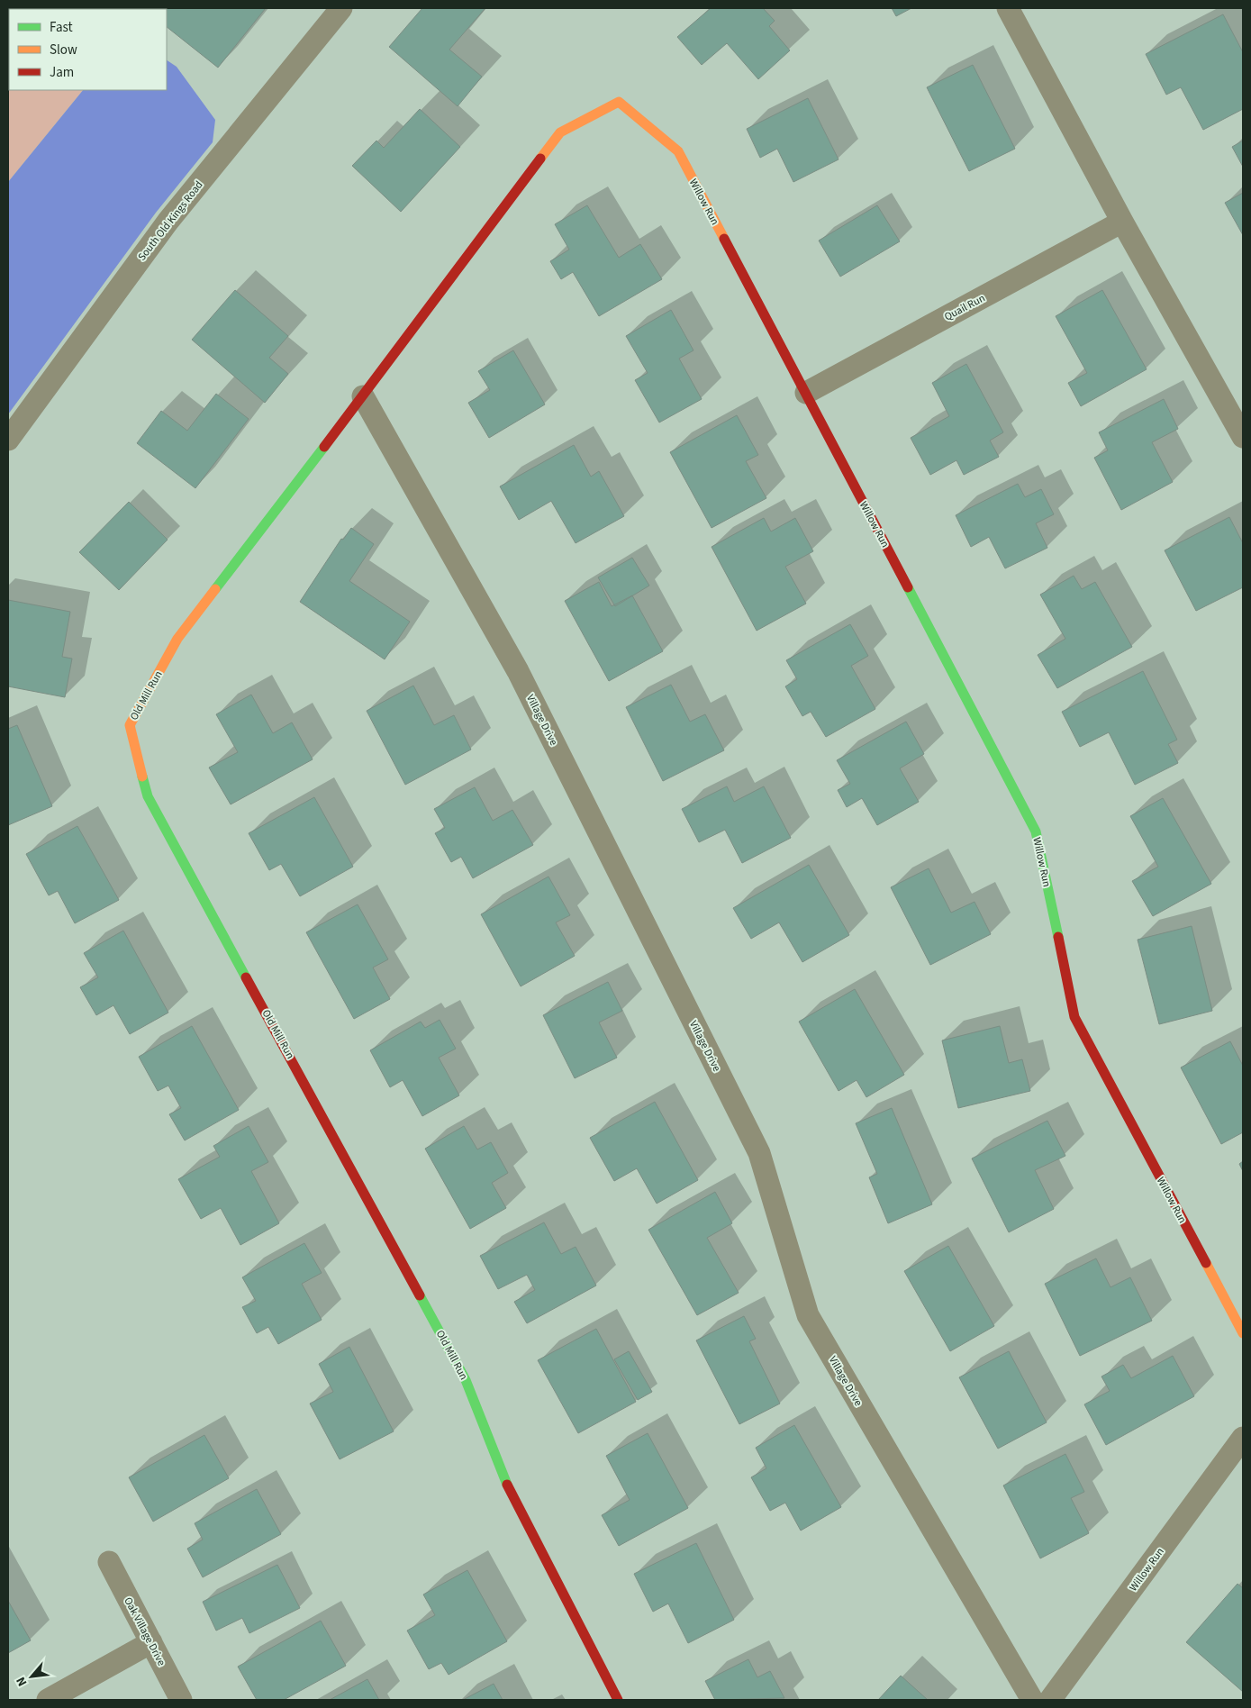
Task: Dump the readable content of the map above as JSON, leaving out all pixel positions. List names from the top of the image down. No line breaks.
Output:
{"streets":{"street":["Willow Run","South Old Kings Road","Quail Run","Old Mill Run","Village Drive","Oak Village Drive"]},"crossings":[["Willow Run","Quail Run"],["Willow Run","Old Mill Run"],["Willow Run","Village Drive"],["Old Mill Run","Village Drive"]],"legend":["Fast","Slow","Jam"],"north":"bottom left"}
